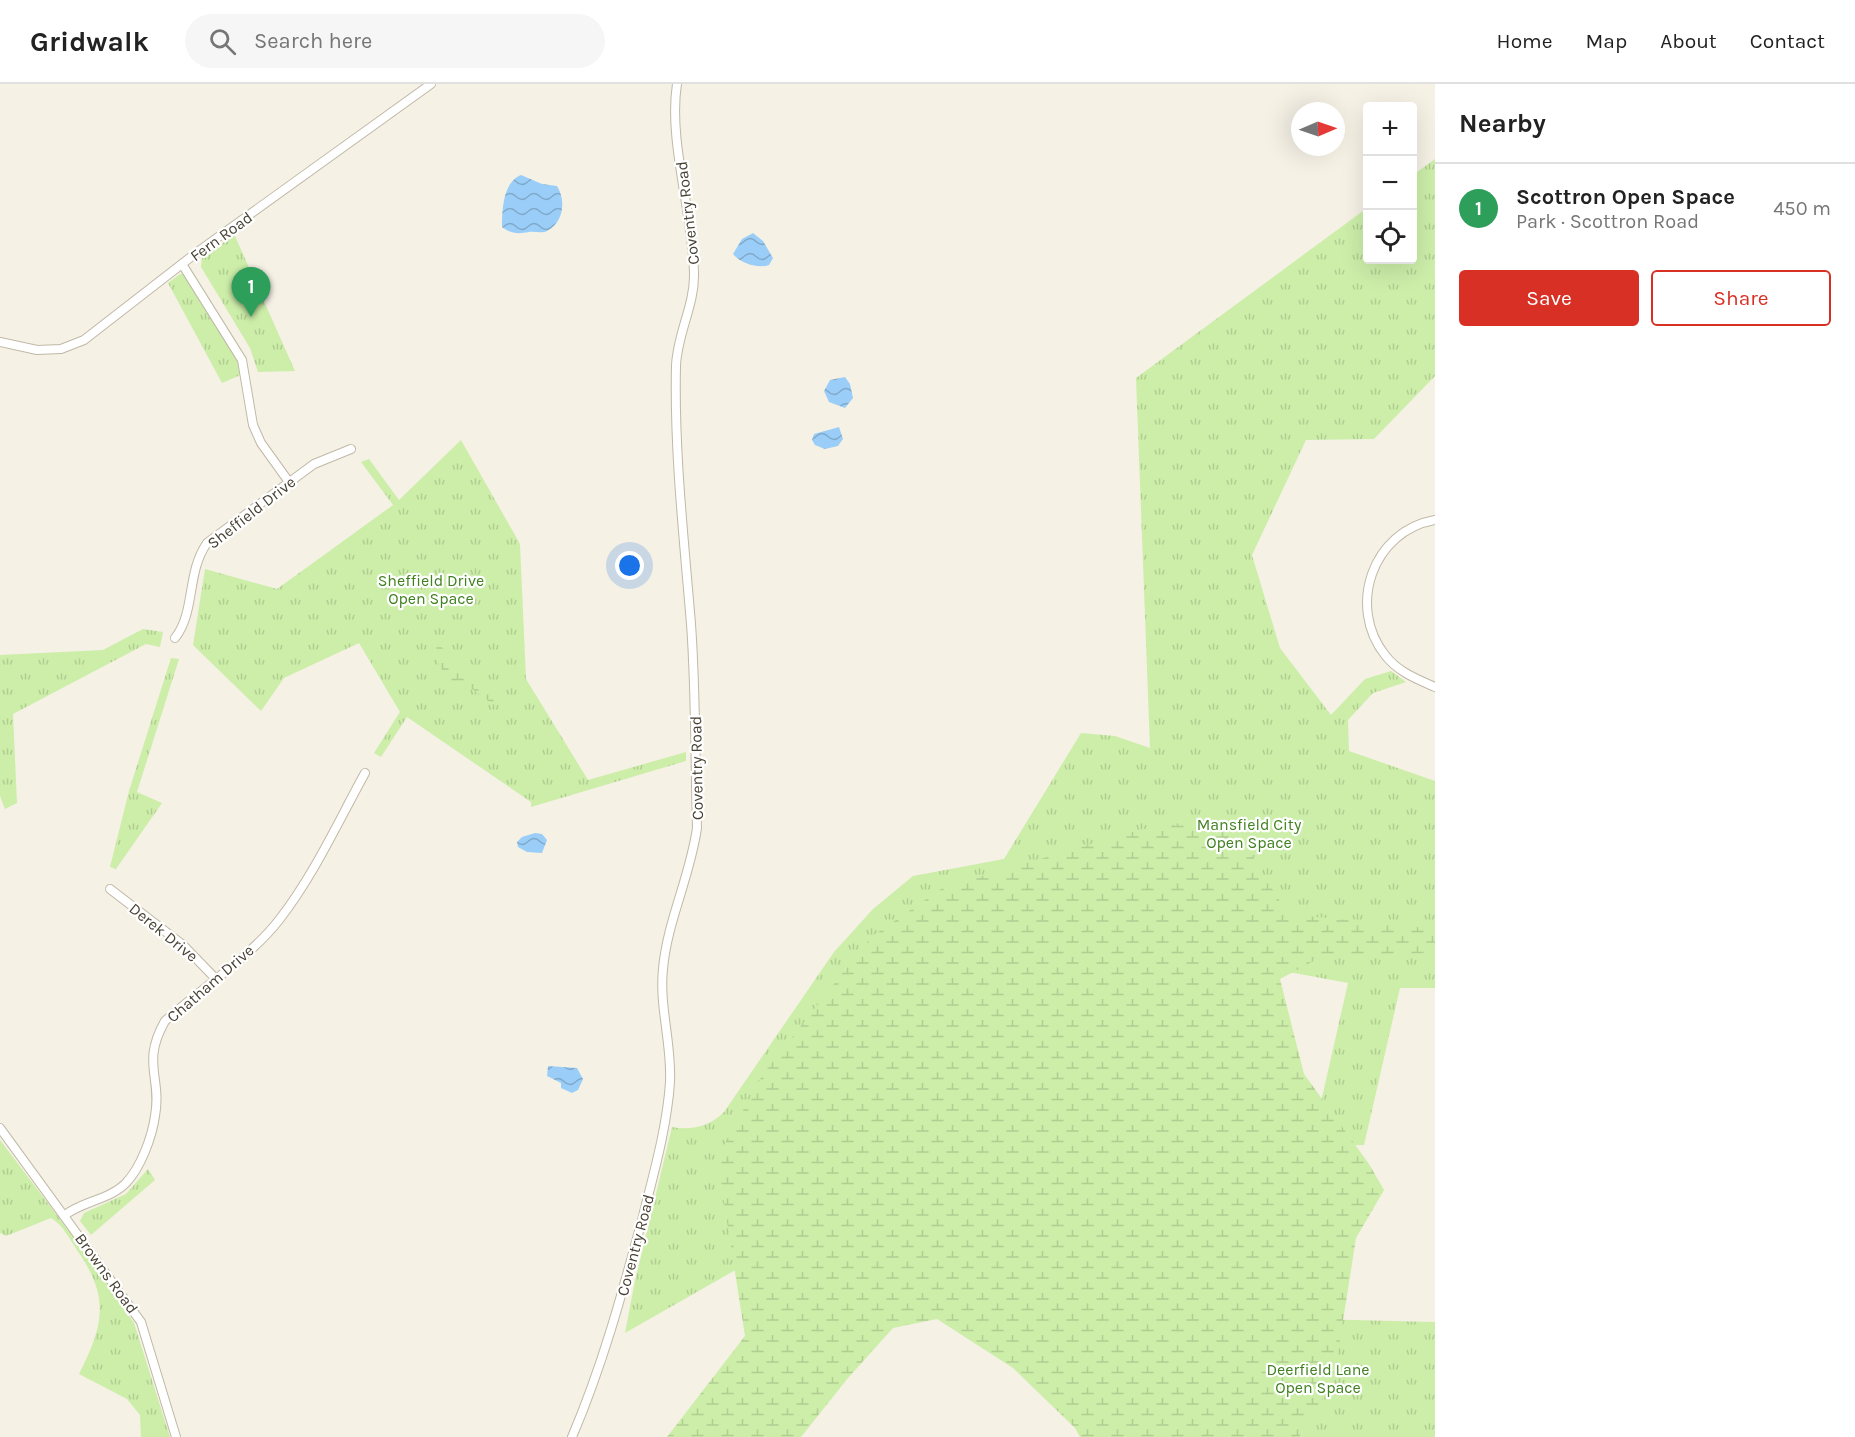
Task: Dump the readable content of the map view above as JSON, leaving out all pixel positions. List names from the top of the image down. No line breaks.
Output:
{"streets":{"street":["Coventry Road","Fern Road","Sheffield Drive","Derek Drive","Chatham Drive","Browns Road"]},"crossings":[["Derek Drive","Chatham Drive"],["Chatham Drive","Browns Road"]],"parks":["Sheffield Drive Open Space","Mansfield City Open Space","Deerfield Lane Open Space"],"north":"right","page":{"header":"Gridwalk","search":"Search here","nav":["Home","Map","About","Contact"],"heading":"Nearby","map_buttons":["+","−"],"list":[{"mark":"1","name":"Scottron Open Space","note":"Park · Scottron Road","value":"450 m"}],"buttons":["Save","Share"],"pins":"1"}}
